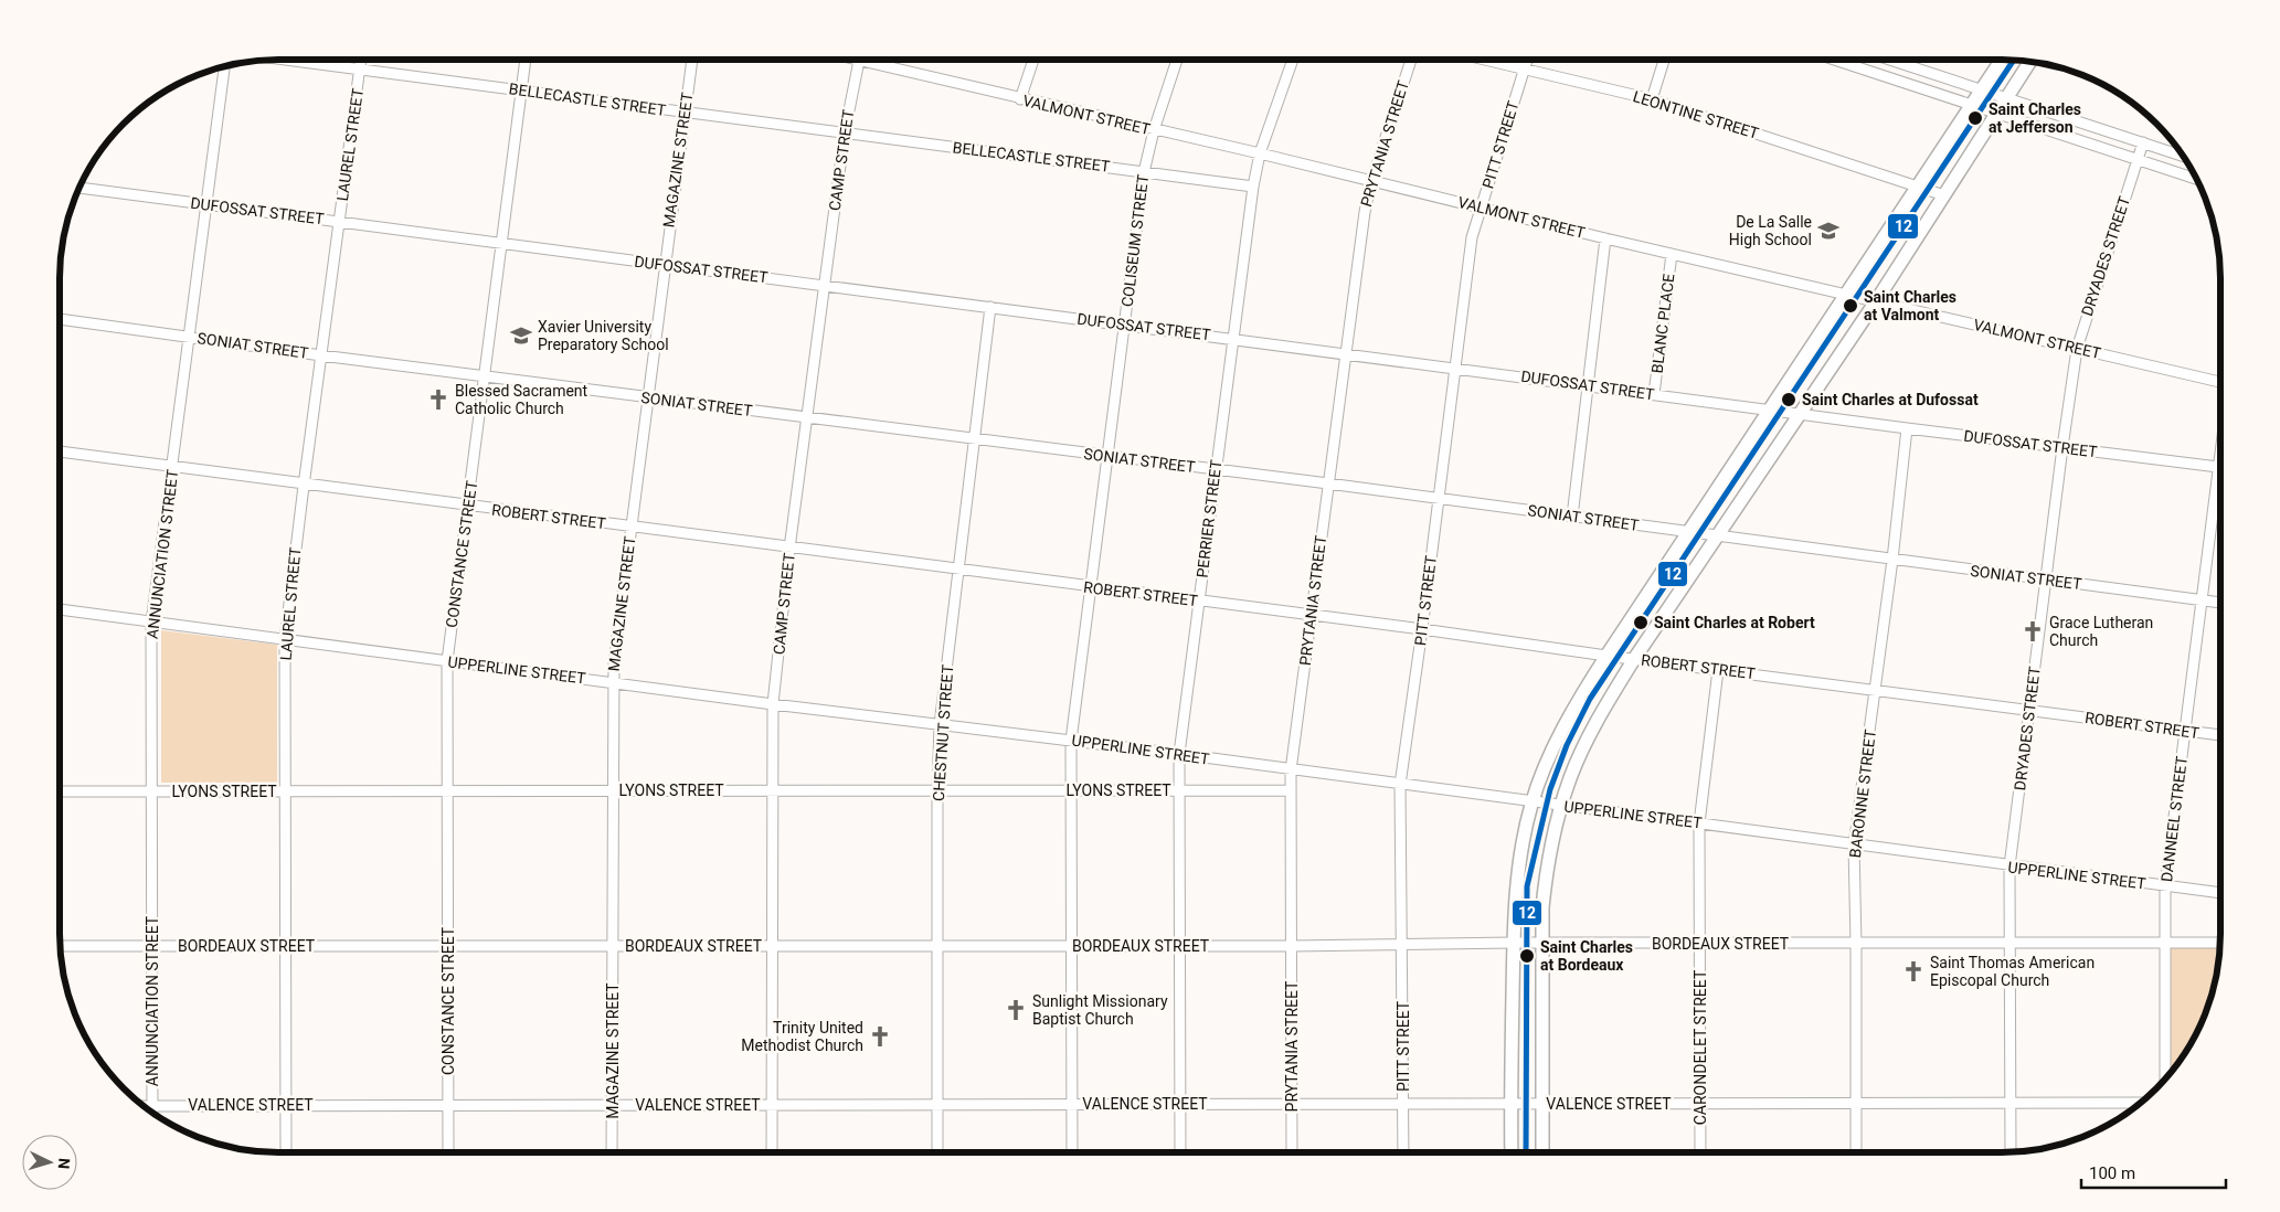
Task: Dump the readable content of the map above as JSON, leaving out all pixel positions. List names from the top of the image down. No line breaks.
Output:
{"streets":{"street":["BELLECASTLE STREET","VALMONT STREET","LEONTINE STREET","PRYTANIA STREET","LAUREL STREET","PITT STREET","MAGAZINE STREET","CAMP STREET","DUFOSSAT STREET","COLISEUM STREET","DRYADES STREET","BLANC PLACE","SONIAT STREET","ROBERT STREET","PERRIER STREET","ANNUNCIATION STREET","CONSTANCE STREET","UPPERLINE STREET","CHESTNUT STREET","LYONS STREET","BARONNE STREET","DANNEEL STREET","BORDEAUX STREET","CARONDELET STREET","VALENCE STREET"]},"crossings":[["BELLECASTLE STREET","LAUREL STREET"],["BELLECASTLE STREET","MAGAZINE STREET"],["BELLECASTLE STREET","CAMP STREET"],["BELLECASTLE STREET","COLISEUM STREET"],["BELLECASTLE STREET","PERRIER STREET"],["BELLECASTLE STREET","CONSTANCE STREET"],["VALMONT STREET","PRYTANIA STREET"],["VALMONT STREET","PITT STREET"],["VALMONT STREET","COLISEUM STREET"],["VALMONT STREET","DRYADES STREET"],["VALMONT STREET","BLANC PLACE"],["VALMONT STREET","PERRIER STREET"],["LEONTINE STREET","PITT STREET"],["PRYTANIA STREET","DUFOSSAT STREET"],["PRYTANIA STREET","SONIAT STREET"],["PRYTANIA STREET","ROBERT STREET"],["PRYTANIA STREET","UPPERLINE STREET"],["PRYTANIA STREET","LYONS STREET"],["PRYTANIA STREET","BORDEAUX STREET"],["PRYTANIA STREET","VALENCE STREET"],["LAUREL STREET","DUFOSSAT STREET"],["LAUREL STREET","SONIAT STREET"],["LAUREL STREET","ROBERT STREET"],["LAUREL STREET","UPPERLINE STREET"],["LAUREL STREET","LYONS STREET"],["LAUREL STREET","BORDEAUX STREET"],["LAUREL STREET","VALENCE STREET"],["PITT STREET","DUFOSSAT STREET"],["PITT STREET","SONIAT STREET"],["PITT STREET","ROBERT STREET"],["PITT STREET","UPPERLINE STREET"],["PITT STREET","BORDEAUX STREET"],["PITT STREET","VALENCE STREET"],["MAGAZINE STREET","DUFOSSAT STREET"],["MAGAZINE STREET","SONIAT STREET"],["MAGAZINE STREET","ROBERT STREET"],["MAGAZINE STREET","UPPERLINE STREET"],["MAGAZINE STREET","LYONS STREET"],["MAGAZINE STREET","BORDEAUX STREET"],["MAGAZINE STREET","VALENCE STREET"],["CAMP STREET","DUFOSSAT STREET"],["CAMP STREET","SONIAT STREET"],["CAMP STREET","ROBERT STREET"],["CAMP STREET","UPPERLINE STREET"],["CAMP STREET","LYONS STREET"],["CAMP STREET","BORDEAUX STREET"],["CAMP STREET","VALENCE STREET"],["DUFOSSAT STREET","COLISEUM STREET"],["DUFOSSAT STREET","DRYADES STREET"],["DUFOSSAT STREET","BLANC PLACE"],["DUFOSSAT STREET","PERRIER STREET"],["DUFOSSAT STREET","ANNUNCIATION STREET"],["DUFOSSAT STREET","CONSTANCE STREET"],["DUFOSSAT STREET","CHESTNUT STREET"],["DUFOSSAT STREET","BARONNE STREET"],["DUFOSSAT STREET","DANNEEL STREET"],["COLISEUM STREET","SONIAT STREET"],["COLISEUM STREET","ROBERT STREET"],["COLISEUM STREET","UPPERLINE STREET"],["COLISEUM STREET","LYONS STREET"],["COLISEUM STREET","BORDEAUX STREET"],["COLISEUM STREET","VALENCE STREET"],["DRYADES STREET","SONIAT STREET"],["DRYADES STREET","ROBERT STREET"],["DRYADES STREET","UPPERLINE STREET"],["DRYADES STREET","BORDEAUX STREET"],["DRYADES STREET","VALENCE STREET"],["SONIAT STREET","PERRIER STREET"],["SONIAT STREET","ANNUNCIATION STREET"],["SONIAT STREET","CONSTANCE STREET"],["SONIAT STREET","CHESTNUT STREET"],["SONIAT STREET","BARONNE STREET"],["SONIAT STREET","DANNEEL STREET"],["ROBERT STREET","PERRIER STREET"],["ROBERT STREET","ANNUNCIATION STREET"],["ROBERT STREET","CONSTANCE STREET"],["ROBERT STREET","CHESTNUT STREET"],["ROBERT STREET","BARONNE STREET"],["ROBERT STREET","DANNEEL STREET"],["ROBERT STREET","CARONDELET STREET"],["PERRIER STREET","UPPERLINE STREET"],["PERRIER STREET","LYONS STREET"],["PERRIER STREET","BORDEAUX STREET"],["PERRIER STREET","VALENCE STREET"],["ANNUNCIATION STREET","UPPERLINE STREET"],["ANNUNCIATION STREET","LYONS STREET"],["ANNUNCIATION STREET","BORDEAUX STREET"],["ANNUNCIATION STREET","VALENCE STREET"],["CONSTANCE STREET","UPPERLINE STREET"],["CONSTANCE STREET","LYONS STREET"],["CONSTANCE STREET","BORDEAUX STREET"],["CONSTANCE STREET","VALENCE STREET"],["UPPERLINE STREET","CHESTNUT STREET"],["UPPERLINE STREET","BARONNE STREET"],["UPPERLINE STREET","DANNEEL STREET"],["UPPERLINE STREET","CARONDELET STREET"],["CHESTNUT STREET","LYONS STREET"],["CHESTNUT STREET","BORDEAUX STREET"],["CHESTNUT STREET","VALENCE STREET"],["BARONNE STREET","BORDEAUX STREET"],["BARONNE STREET","VALENCE STREET"],["DANNEEL STREET","BORDEAUX STREET"],["BORDEAUX STREET","CARONDELET STREET"],["CARONDELET STREET","VALENCE STREET"]],"places":{"other":["Saint Charles at Jefferson","Saint Charles at Valmont","Saint Charles at Dufossat","Saint Charles at Robert","Saint Charles at Bordeaux"],"school or university":["De La Salle High School","Xavier University Preparatory School"],"church":["Blessed Sacrament Catholic Church","Grace Lutheran Church","Saint Thomas American Episcopal Church","Sunlight Missionary Baptist Church","Trinity United Methodist Church"]},"lines":["transit line 12"],"scale_bar":"100 m","north":"right"}
